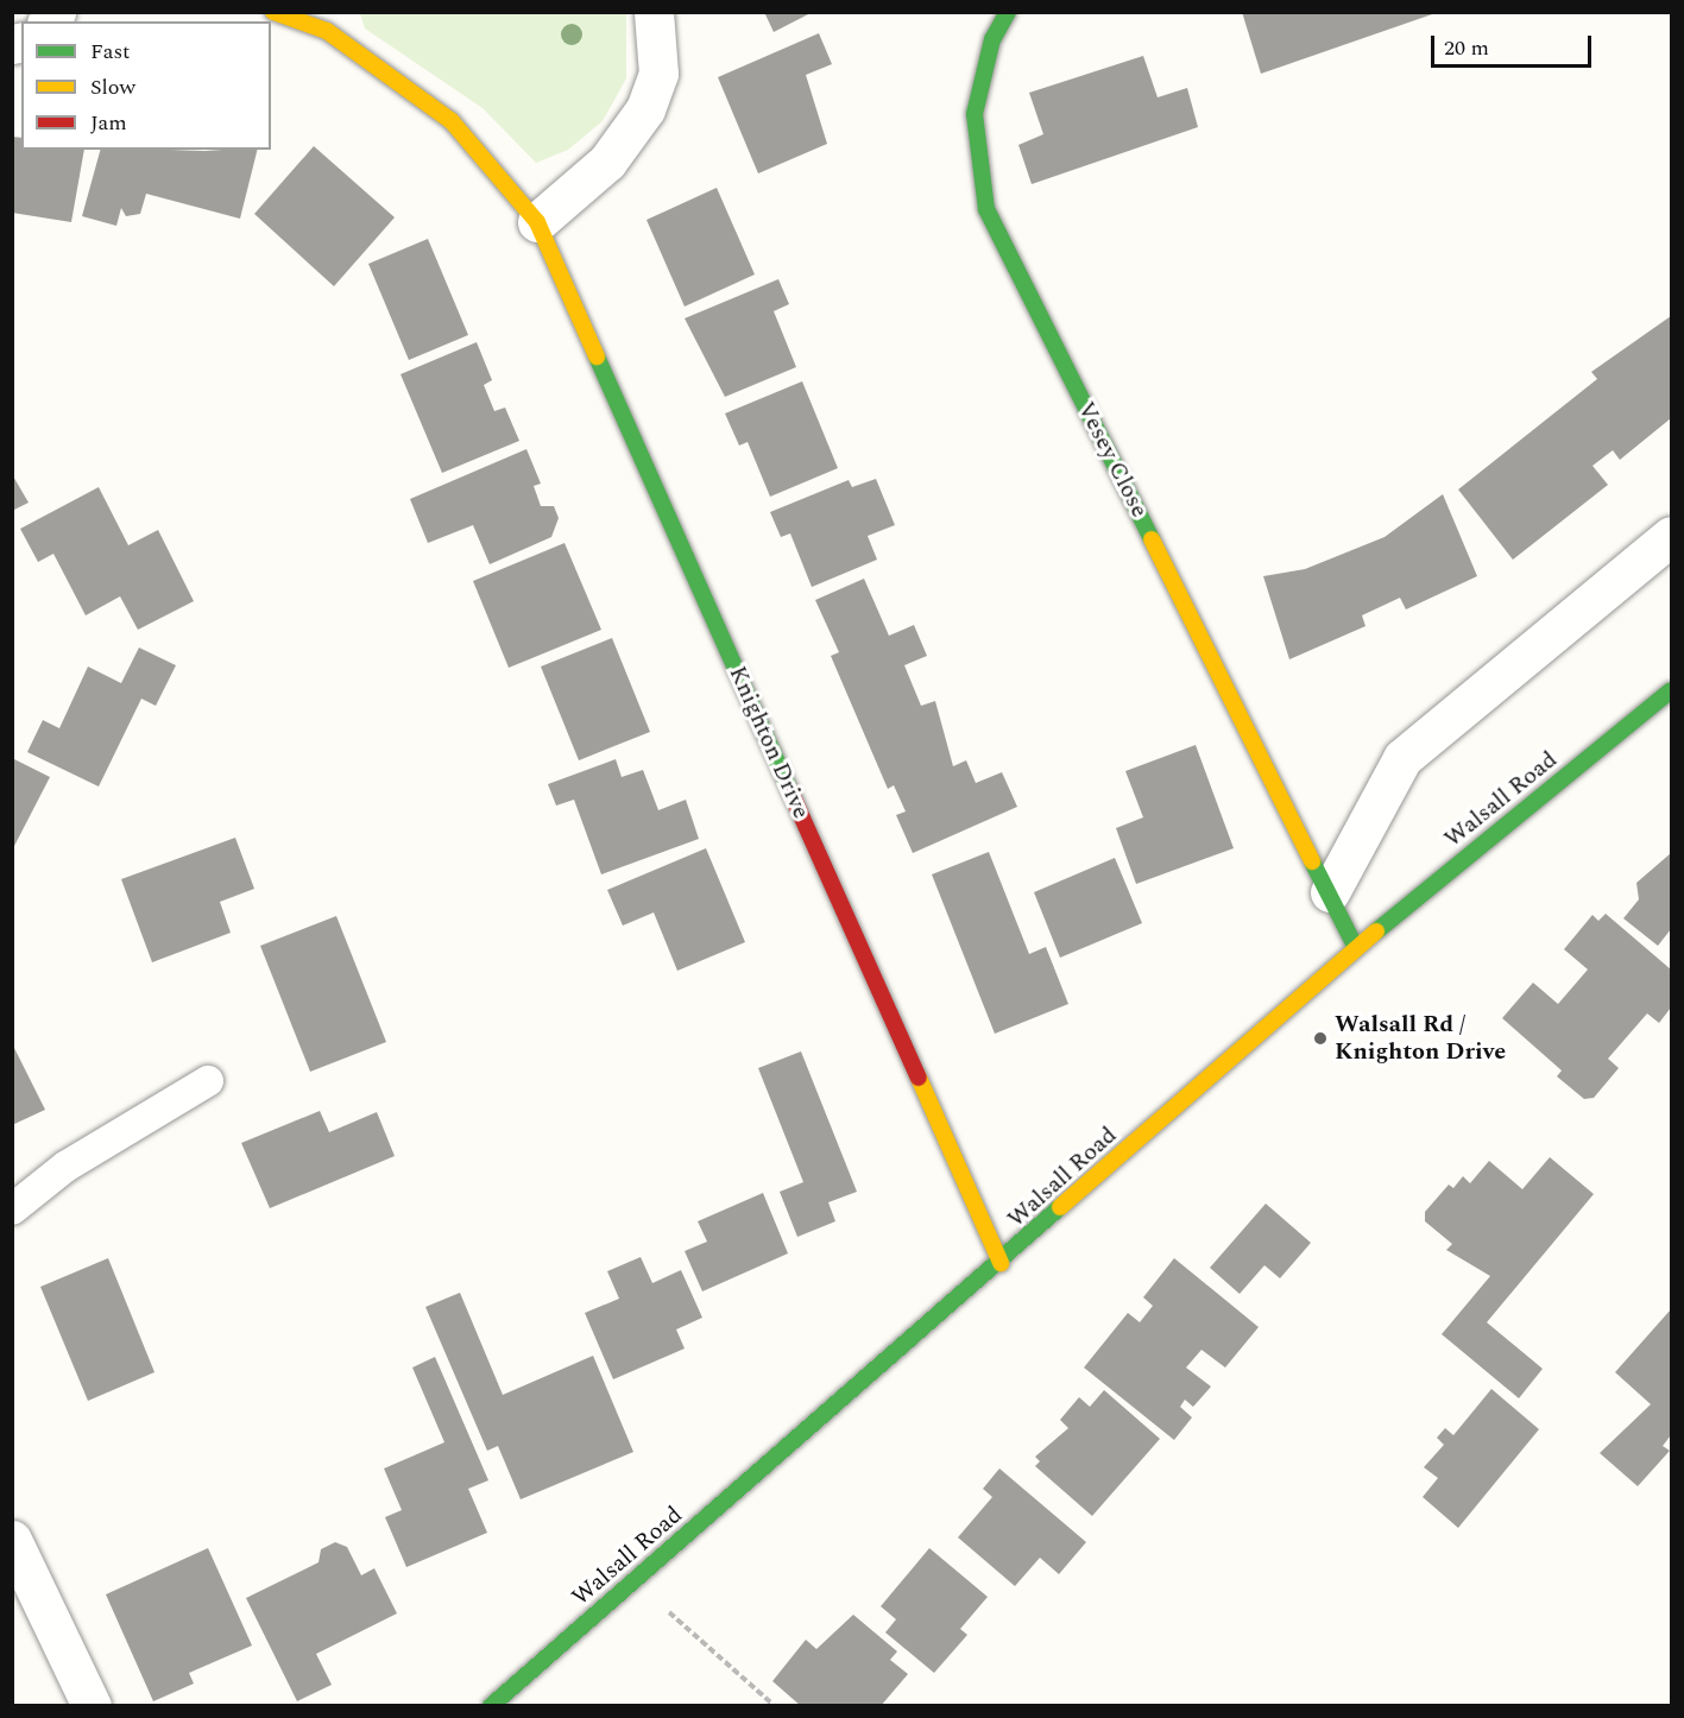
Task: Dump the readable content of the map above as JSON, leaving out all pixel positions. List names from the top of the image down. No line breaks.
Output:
{"streets":{"street":["Vesey Close","Knighton Drive","Walsall Road"]},"crossings":[["Vesey Close","Walsall Road"],["Knighton Drive","Walsall Road"]],"places":["Walsall Rd / Knighton Drive"],"legend":["Fast","Slow","Jam"],"scale_bar":"20 m"}
